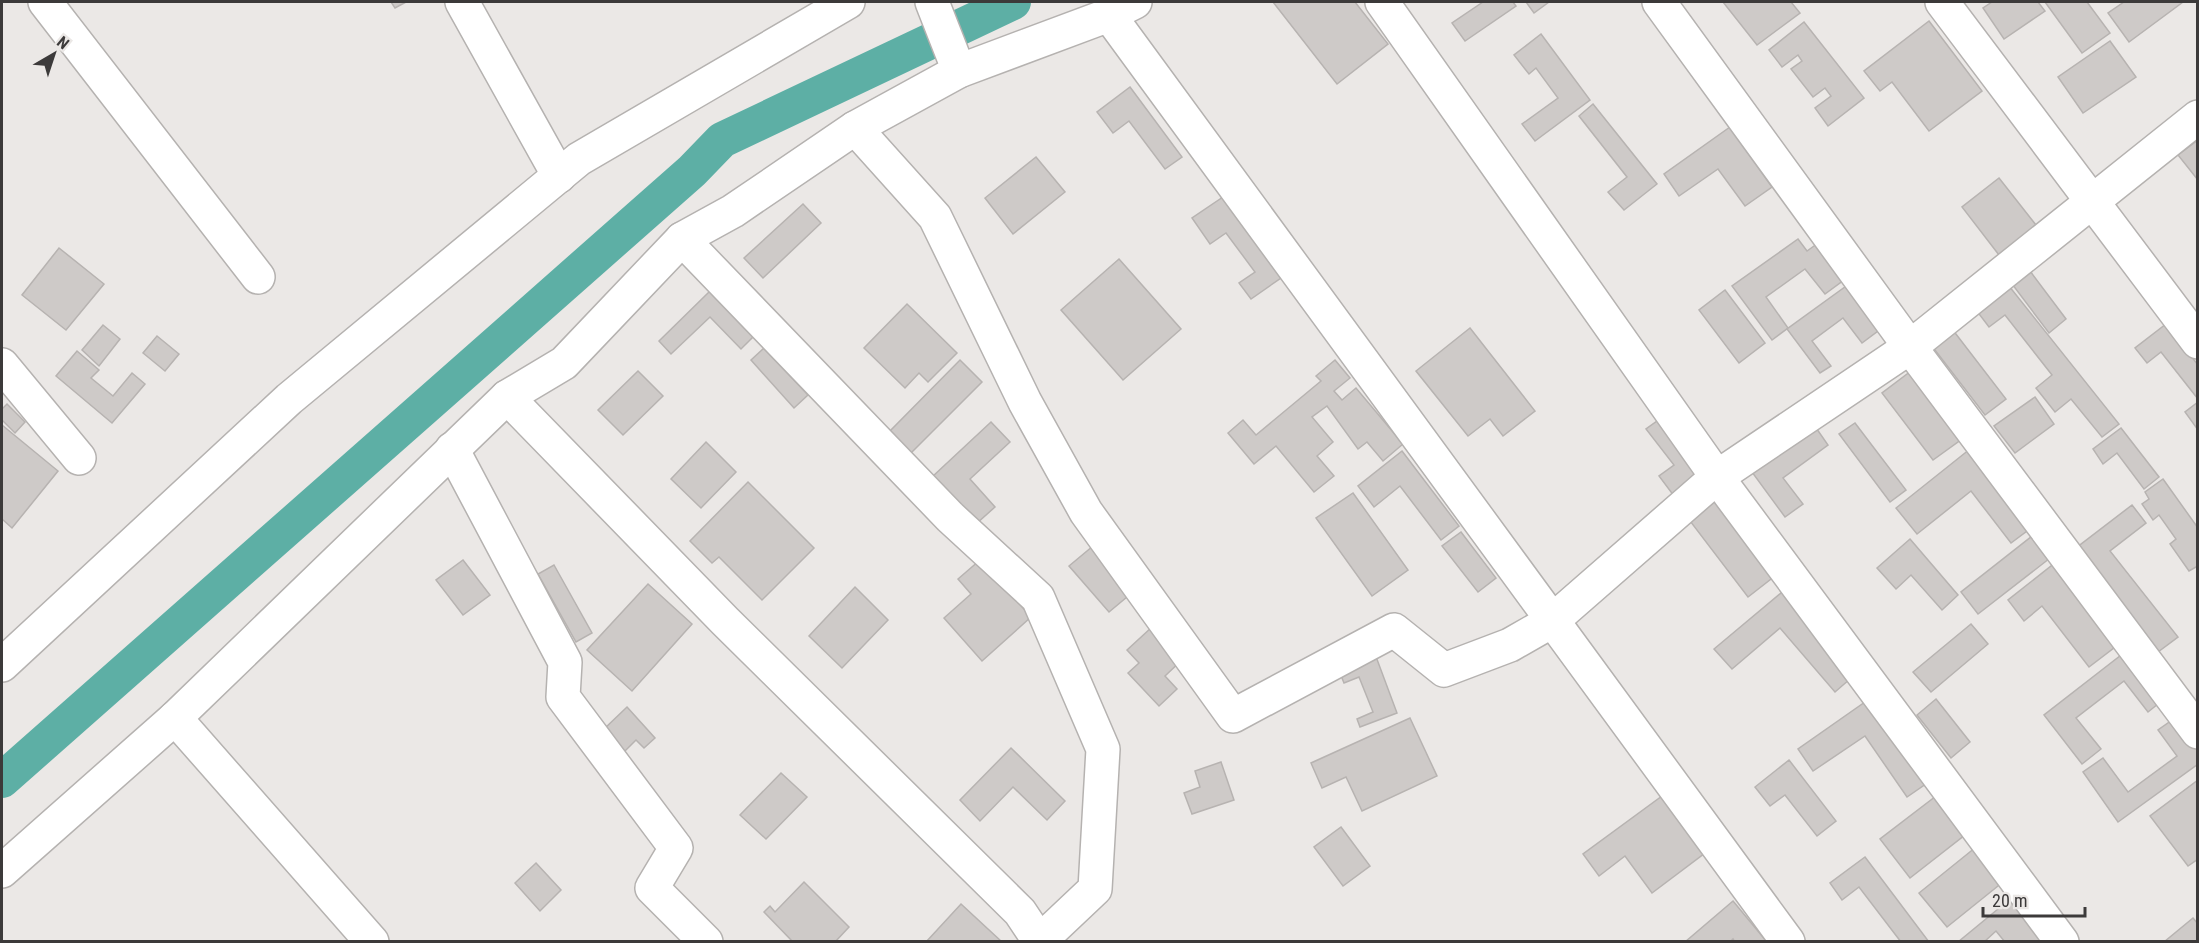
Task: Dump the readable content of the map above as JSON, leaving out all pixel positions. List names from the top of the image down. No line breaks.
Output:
{"scale_bar":"20 m","north":"top right"}
